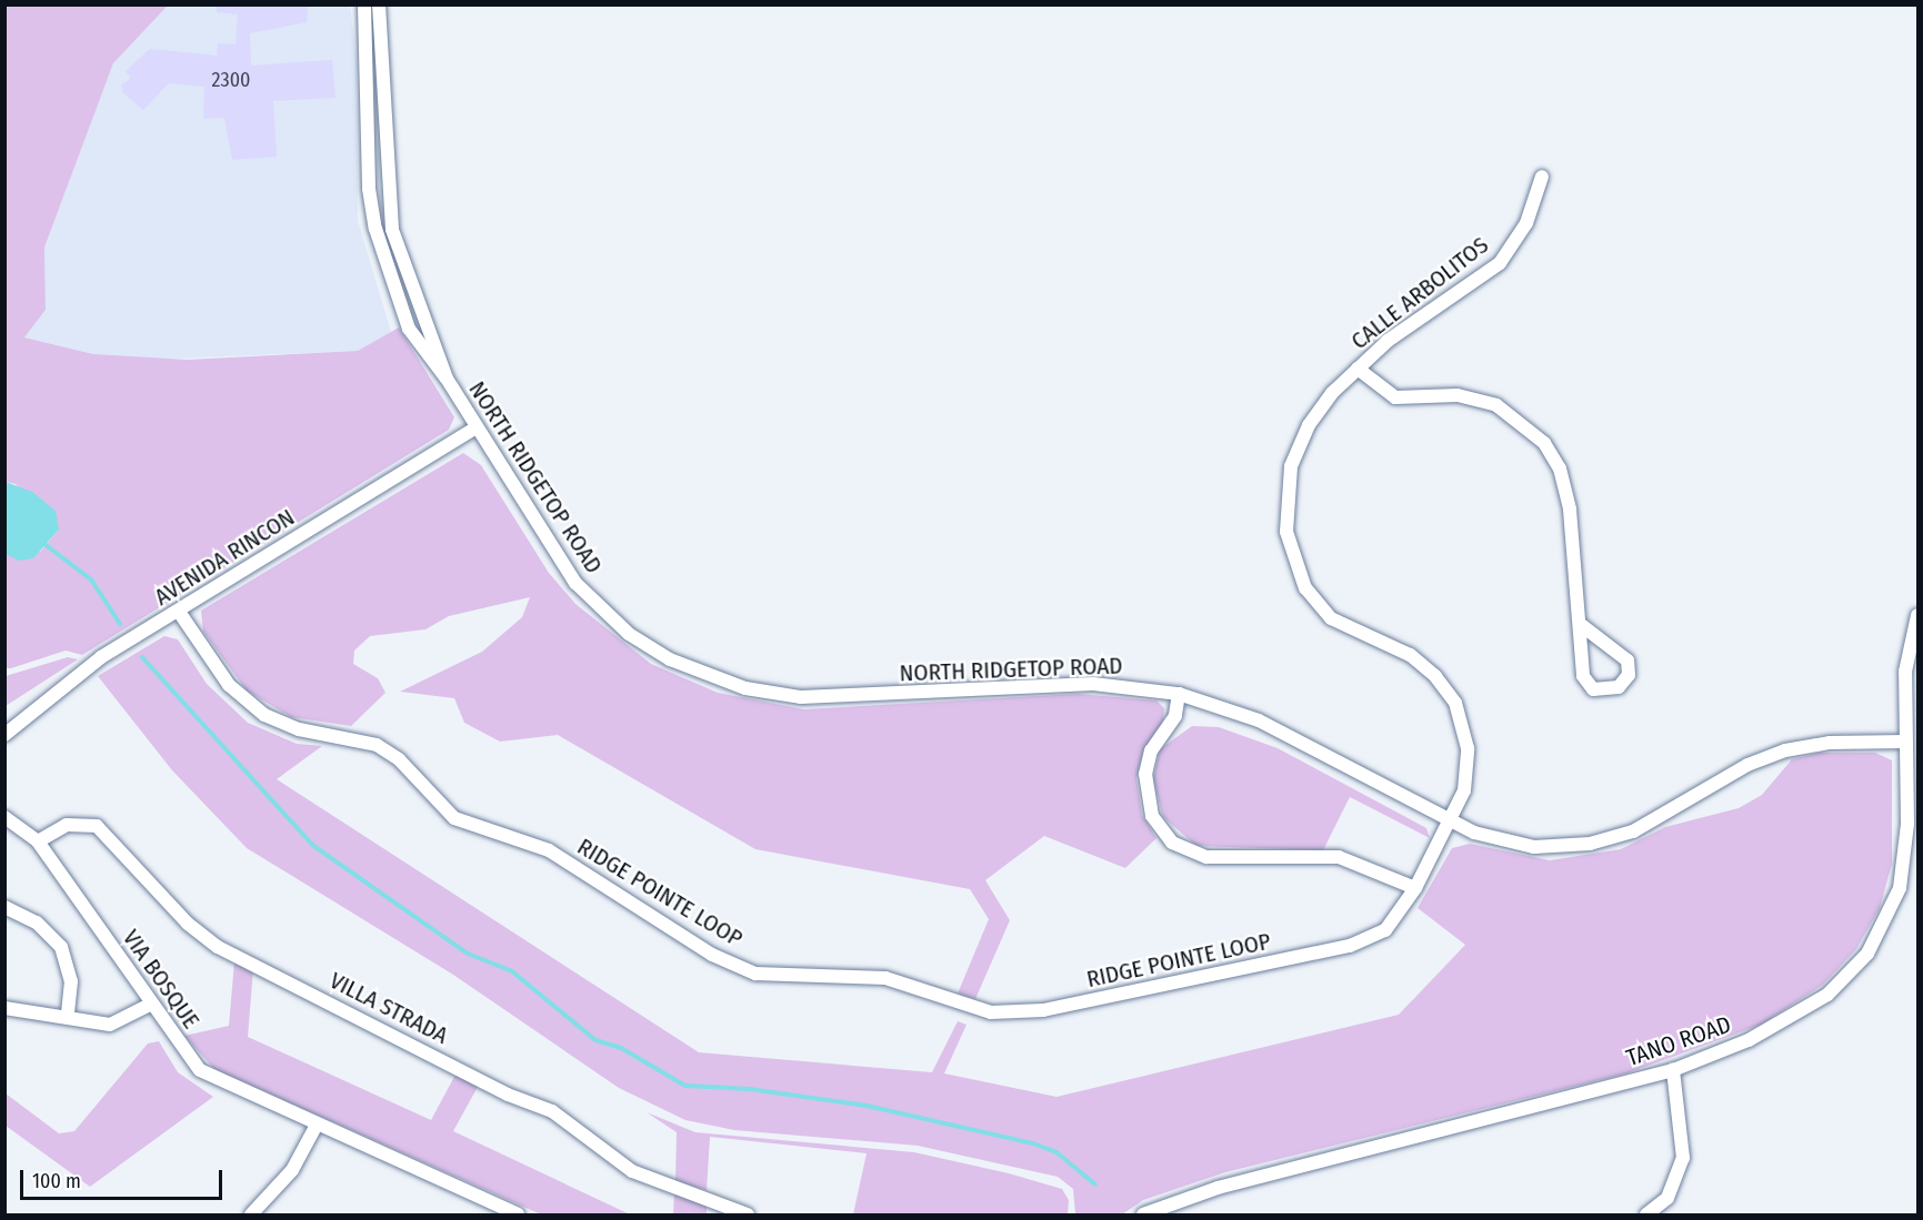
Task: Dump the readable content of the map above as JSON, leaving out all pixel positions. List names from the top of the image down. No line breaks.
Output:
{"streets":{"street":["CALLE ARBOLITOS","NORTH RIDGETOP ROAD","AVENIDA RINCON","RIDGE POINTE LOOP","VIA BOSQUE","VILLA STRADA","TANO ROAD"]},"crossings":[["CALLE ARBOLITOS","NORTH RIDGETOP ROAD"],["CALLE ARBOLITOS","RIDGE POINTE LOOP"],["NORTH RIDGETOP ROAD","AVENIDA RINCON"],["NORTH RIDGETOP ROAD","RIDGE POINTE LOOP"],["NORTH RIDGETOP ROAD","TANO ROAD"],["AVENIDA RINCON","RIDGE POINTE LOOP"],["VIA BOSQUE","VILLA STRADA"]],"house_numbers":["2300"],"scale_bar":"100 m"}
